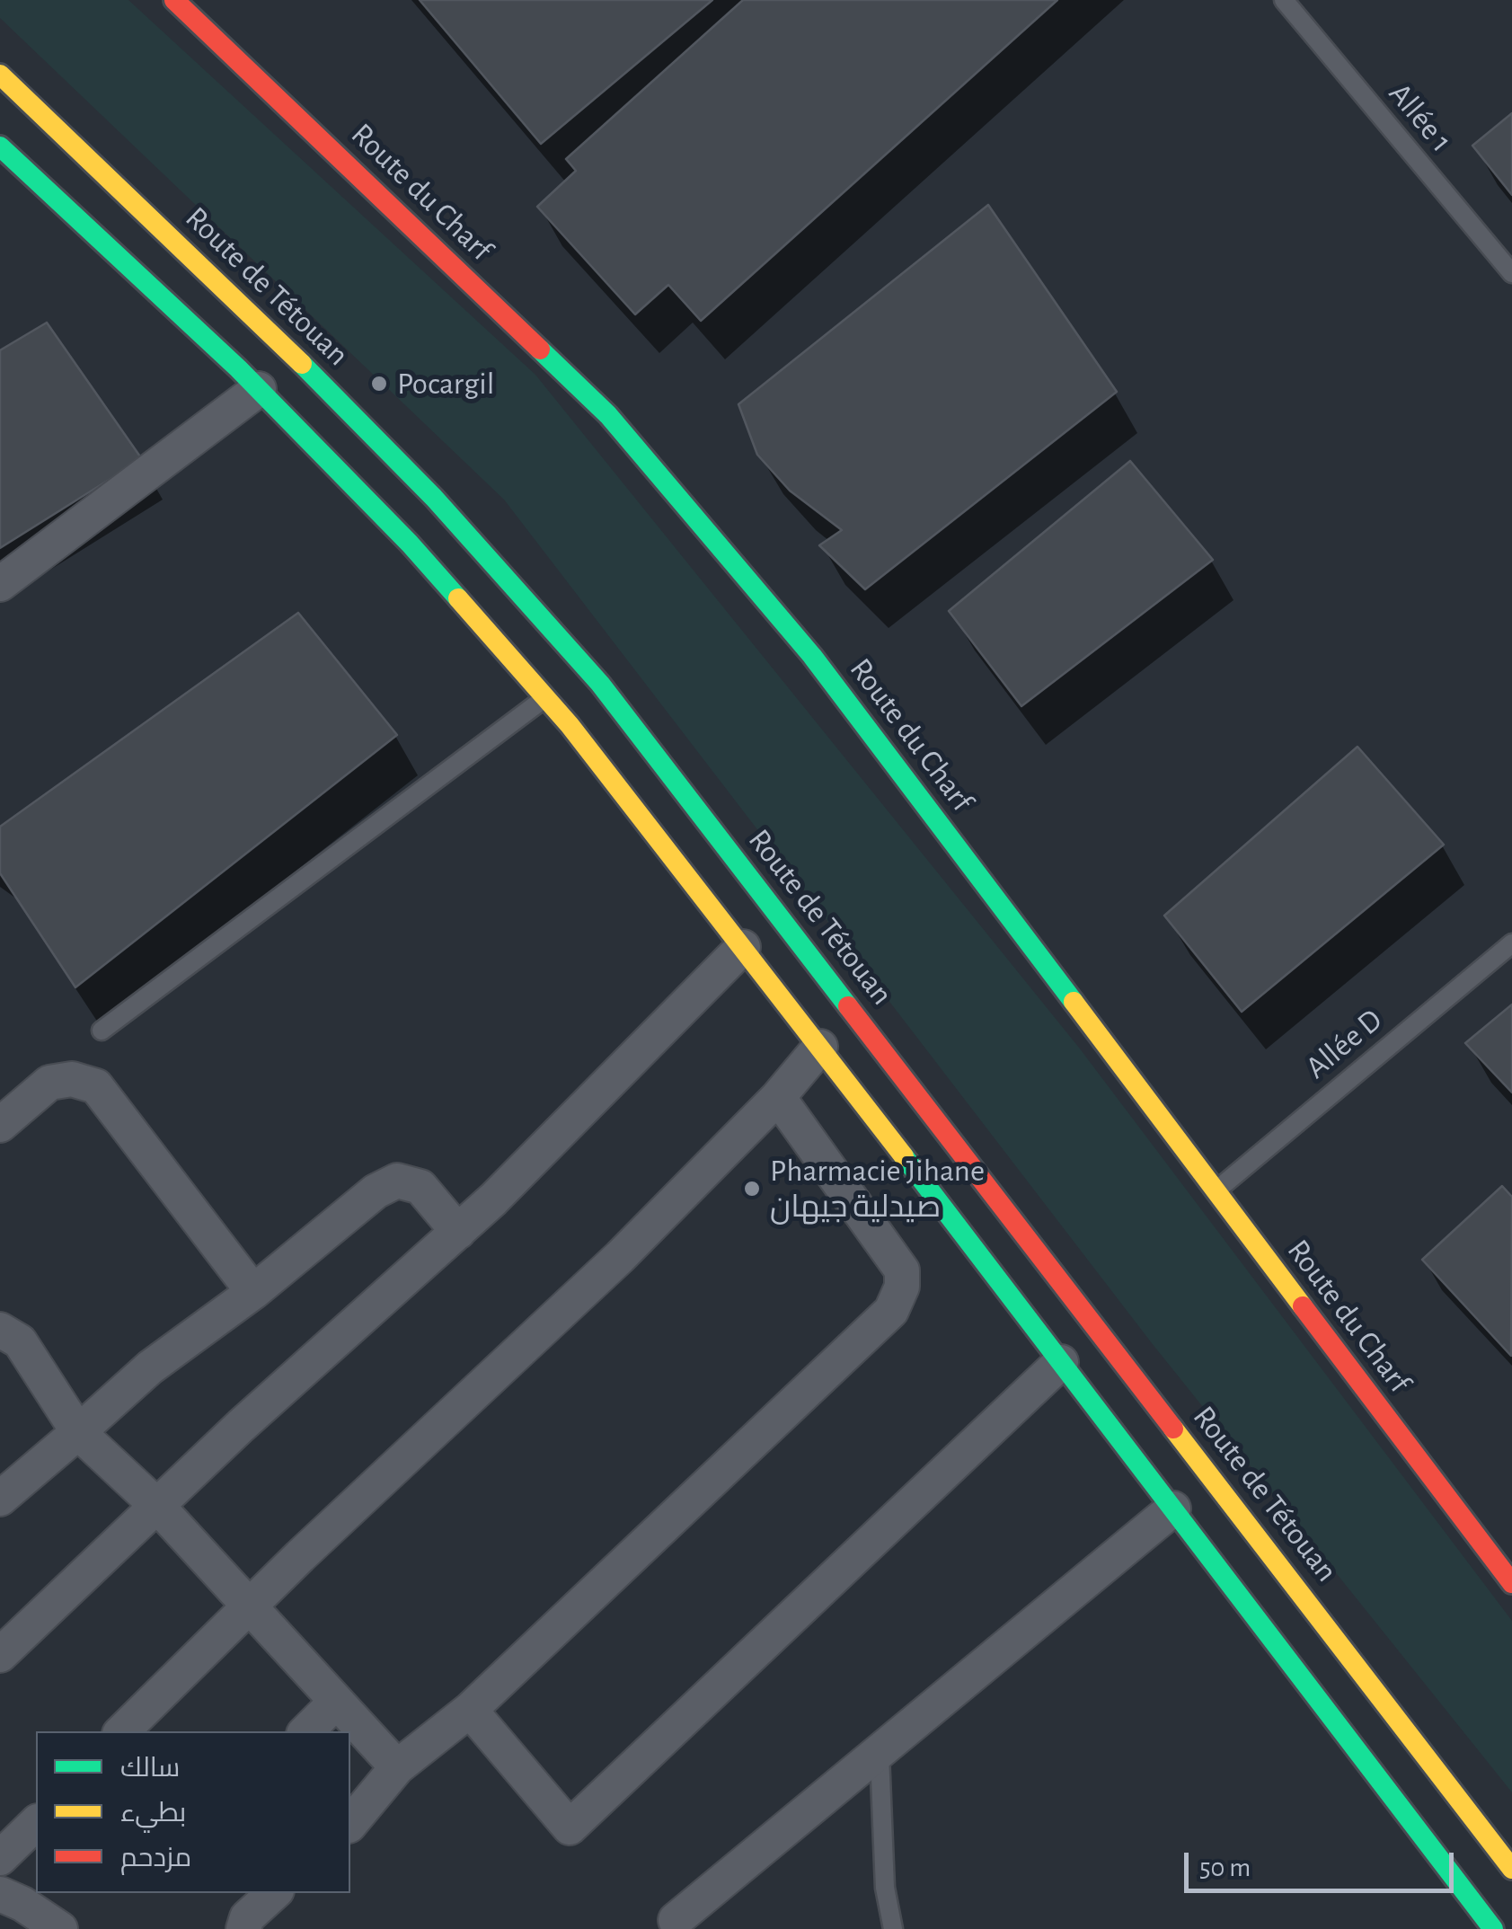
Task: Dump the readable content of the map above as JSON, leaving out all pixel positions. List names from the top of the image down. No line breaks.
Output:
{"streets":{"main road":["Route du Charf","Route de Tétouan"],"lane":["Allée 1","Allée D"]},"crossings":[["Route du Charf","Allée D"]],"places":["Pocargil","Pharmacie Jihane صيدلية جيهان"],"legend":["سالك","بطيء","مزدحم"],"scale_bar":"50 m"}
